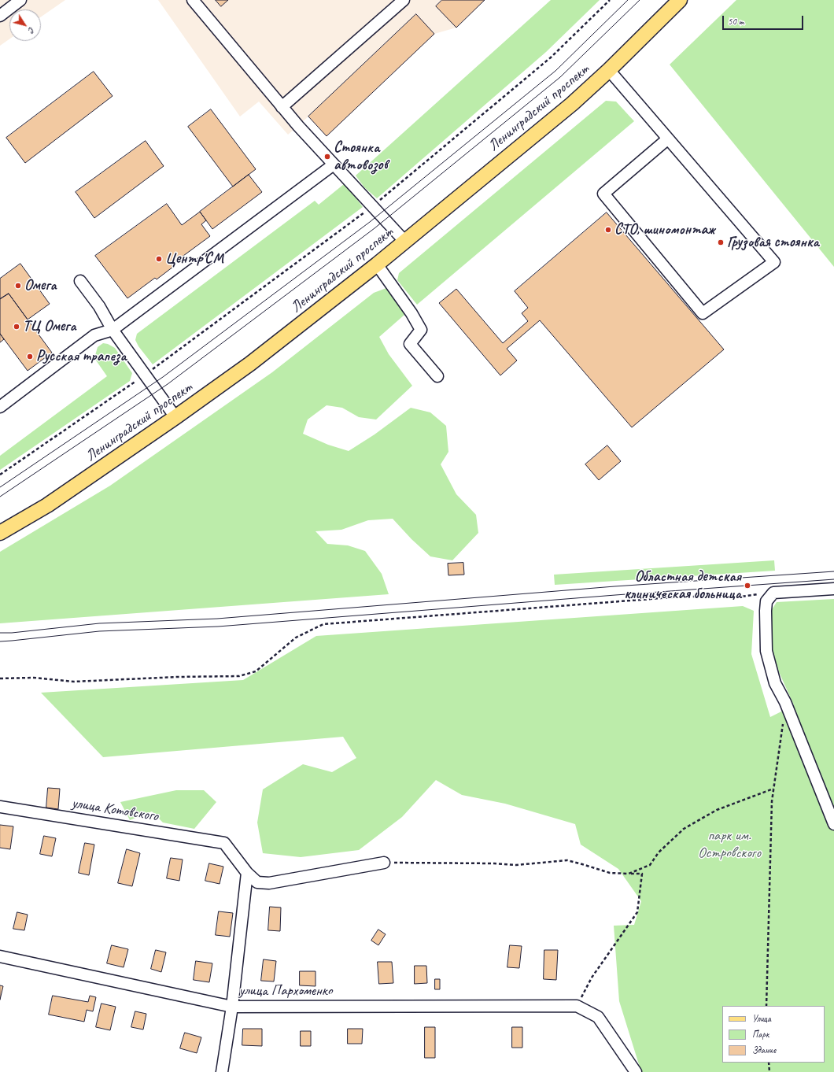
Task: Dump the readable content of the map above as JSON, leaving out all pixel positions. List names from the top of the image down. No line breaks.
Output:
{"streets":{"main road":["Ленинградский проспект"],"street":["улица Котовского","улица Пархоменко"]},"parks":["парк им. Островского"],"places":["Стоянка автовозов","СТО, шиномонтаж","Грузовая стоянка","Центр'СМ","Омега","ТЦ Омега","Русская трапеза","Областная детская клиническая больница"],"legend":["Улица","Парк","Здание"],"scale_bar":"50 m","north":"bottom right"}
